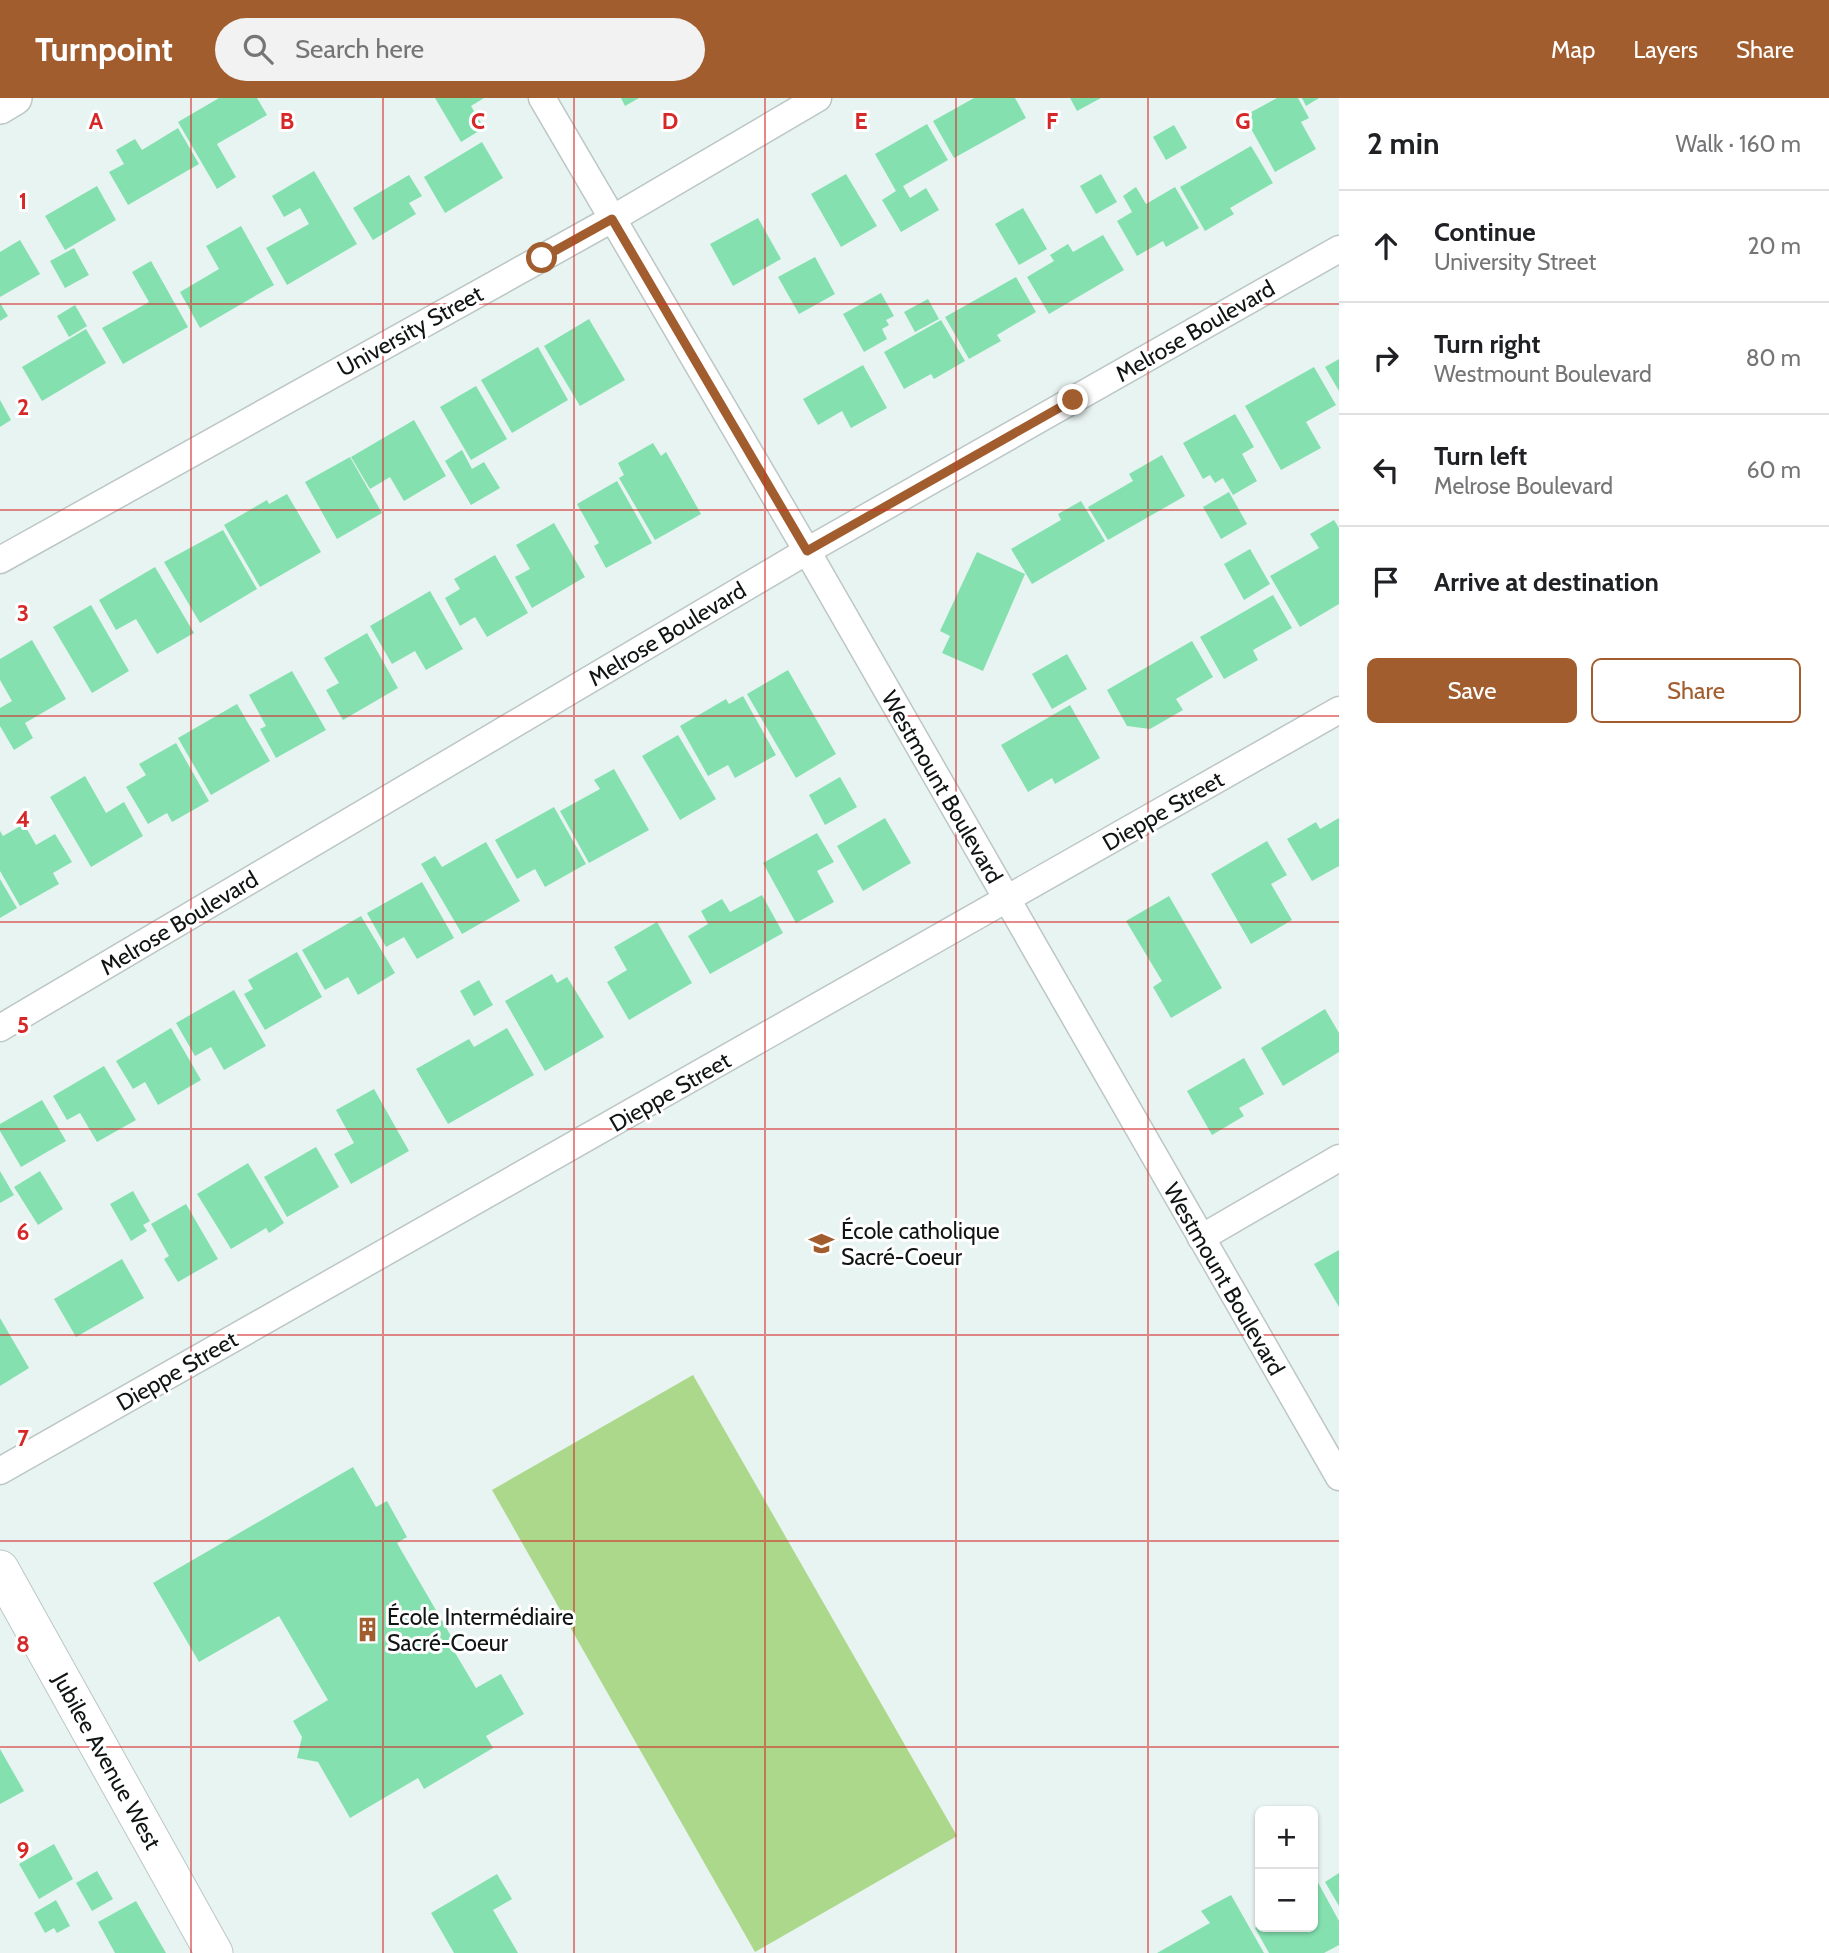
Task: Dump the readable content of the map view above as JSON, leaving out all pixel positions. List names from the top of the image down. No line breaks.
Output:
{"streets":{"main road":["Jubilee Avenue West"],"street":["University Street","Melrose Boulevard","Westmount Boulevard","Dieppe Street"]},"crossings":[["University Street","Westmount Boulevard"],["Melrose Boulevard","Westmount Boulevard"],["Westmount Boulevard","Dieppe Street"]],"places":{"school or university":["École catholique Sacré-Coeur"],"building":["École Intermédiaire Sacré-Coeur"]},"page":{"header":"Turnpoint","search":"Search here","nav":["Map","Layers","Share"],"heading":["2 min","Walk · 160 m"],"list":[["Continue","University Street","20 m"],["Turn right","Westmount Boulevard","80 m"],["Turn left","Melrose Boulevard","60 m"],"Arrive at destination"],"buttons":["Save","Share"],"map_buttons":["+","−"]},"grid":{"columns":["A","B","C","D","E","F","G"],"rows":["1","2","3","4","5","6","7","8","9"]}}
